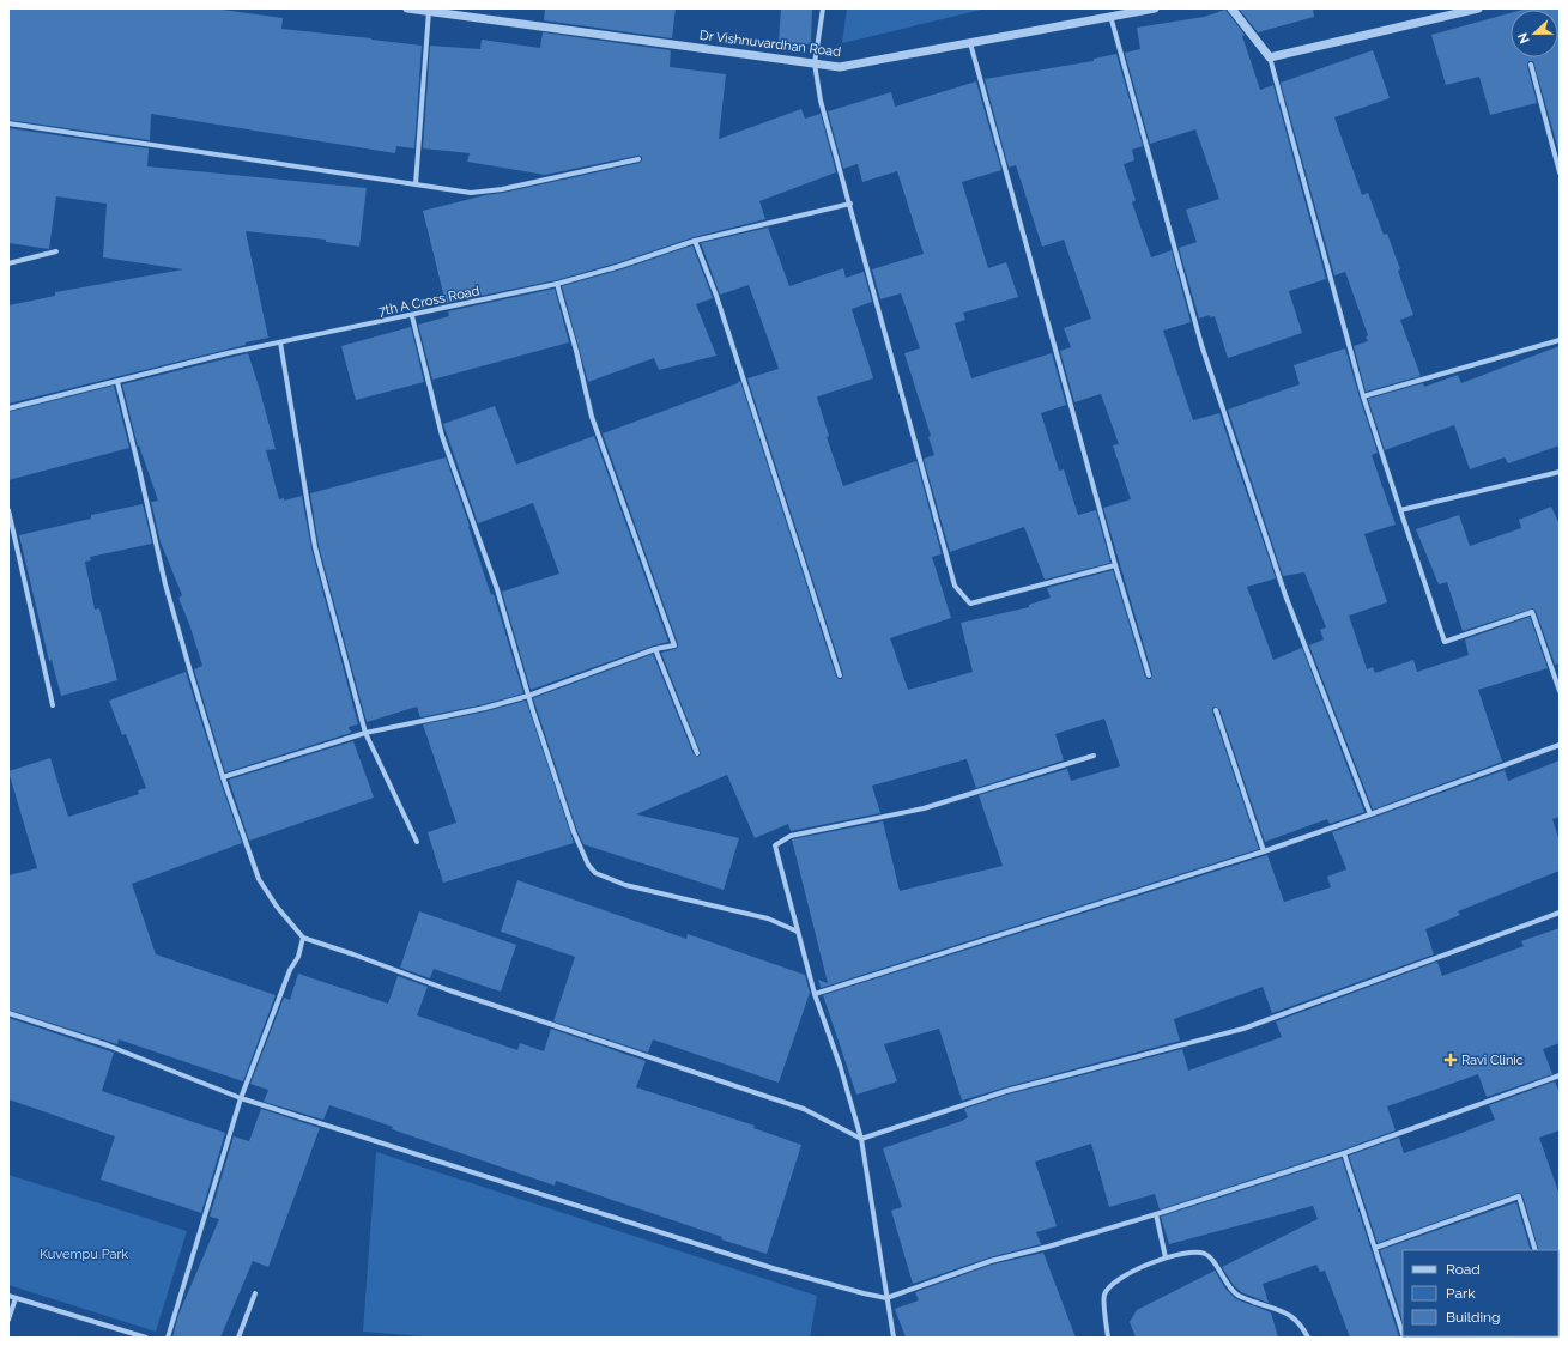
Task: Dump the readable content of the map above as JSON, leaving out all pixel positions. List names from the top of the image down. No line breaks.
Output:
{"streets":{"street":["Dr Vishnuvardhan Road","7th A Cross Road"]},"parks":["Kuvempu Park"],"places":{"health":["Ravi Clinic"]},"legend":["Road","Park","Building"],"north":"left"}
